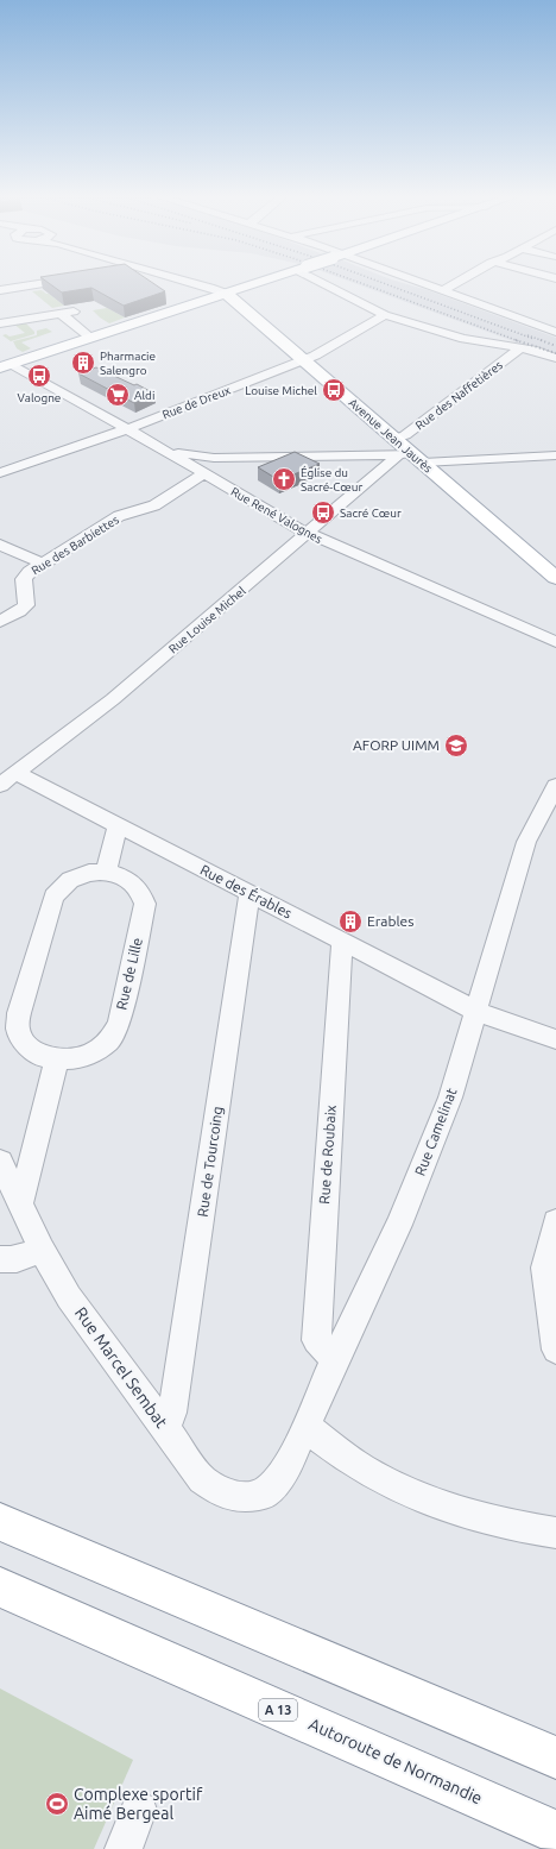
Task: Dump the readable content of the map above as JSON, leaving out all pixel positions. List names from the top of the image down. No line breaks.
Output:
{"streets":{"main road":["Avenue Jean Jaurès","A 13","Autoroute de Normandie"],"street":["Rue des Naffetières","Rue de Dreux","Rue René Valognes","Rue des Barbiettes","Rue Louise Michel","Rue des Érables","Rue de Lille","Rue Camelinat","Rue de Roubaix","Rue de Tourcoing","Rue Marcel Sembat"]},"crossings":[["Rue des Naffetières","Avenue Jean Jaurès"],["Rue de Dreux","Avenue Jean Jaurès"],["Rue de Dreux","Rue René Valognes"],["Avenue Jean Jaurès","Rue Louise Michel"],["Rue René Valognes","Rue des Barbiettes"],["Rue René Valognes","Rue Louise Michel"],["Rue Louise Michel","Rue des Érables"],["Rue des Érables","Rue Camelinat"],["Rue des Érables","Rue de Roubaix"],["Rue des Érables","Rue de Tourcoing"],["Rue Camelinat","Rue de Roubaix"],["Rue Camelinat","Rue Marcel Sembat"],["Rue de Tourcoing","Rue Marcel Sembat"]],"places":{"building":["Pharmacie Salengro","Erables"],"bus stop":["Valogne","Louise Michel","Sacré Cœur"],"supermarket":["Aldi"],"church":["Église du Sacré-Cœur"],"school or university":["AFORP UIMM"],"sports":["Complexe sportif Aimé Bergeal"]}}
